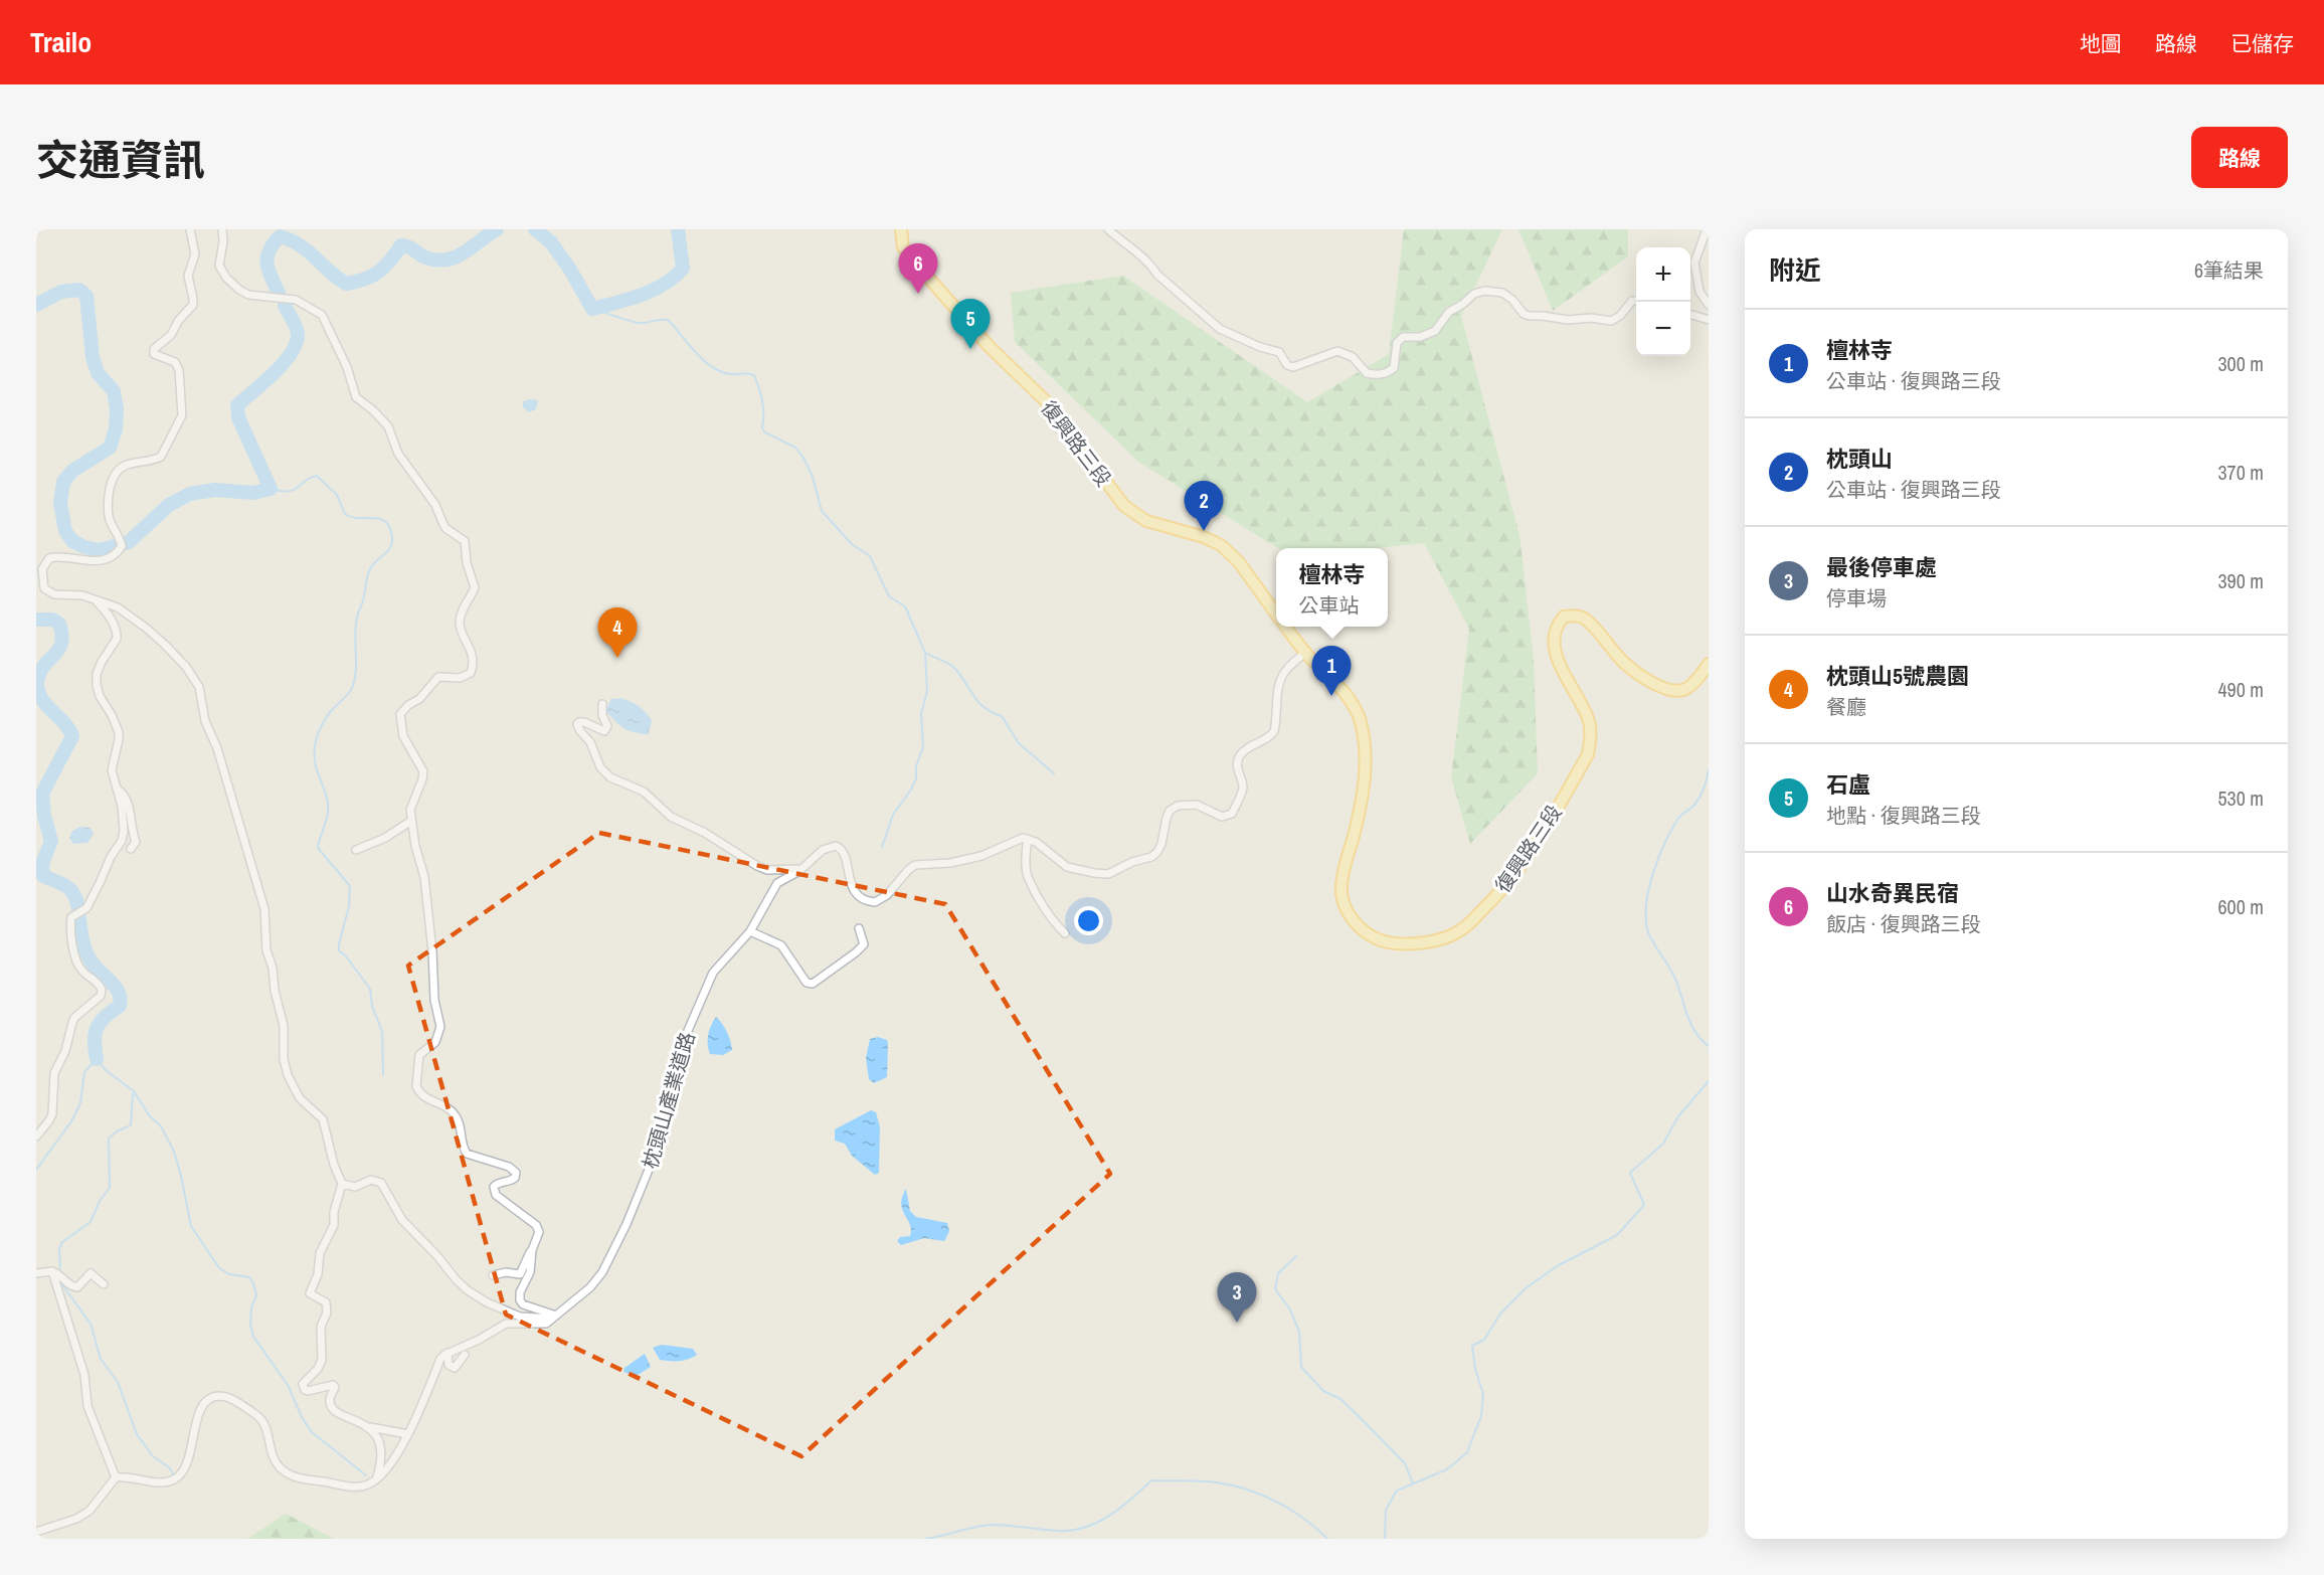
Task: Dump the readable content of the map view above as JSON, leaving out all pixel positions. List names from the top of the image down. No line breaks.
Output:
{"streets":{"main road":["復興路三段"],"street":["枕頭山產業道路"]},"page":{"header":"Trailo","nav":["地圖","路線","已儲存"],"title":"交通資訊","buttons":"路線","heading":["附近","6筆結果"],"pins":["6","5","2","4","1","3"],"map_buttons":["+","−"],"list":[{"mark":"1","name":"檀林寺","note":"公車站 · 復興路三段","value":"300 m"},{"mark":"2","name":"枕頭山","note":"公車站 · 復興路三段","value":"370 m"},{"mark":"3","name":"最後停車處","note":"停車場","value":"390 m"},{"mark":"4","name":"枕頭山5號農園","note":"餐廳","value":"490 m"},{"mark":"5","name":"石盧","note":"地點 · 復興路三段","value":"530 m"},{"mark":"6","name":"山水奇異民宿","note":"飯店 · 復興路三段","value":"600 m"}],"popup":["檀林寺","公車站"]}}
